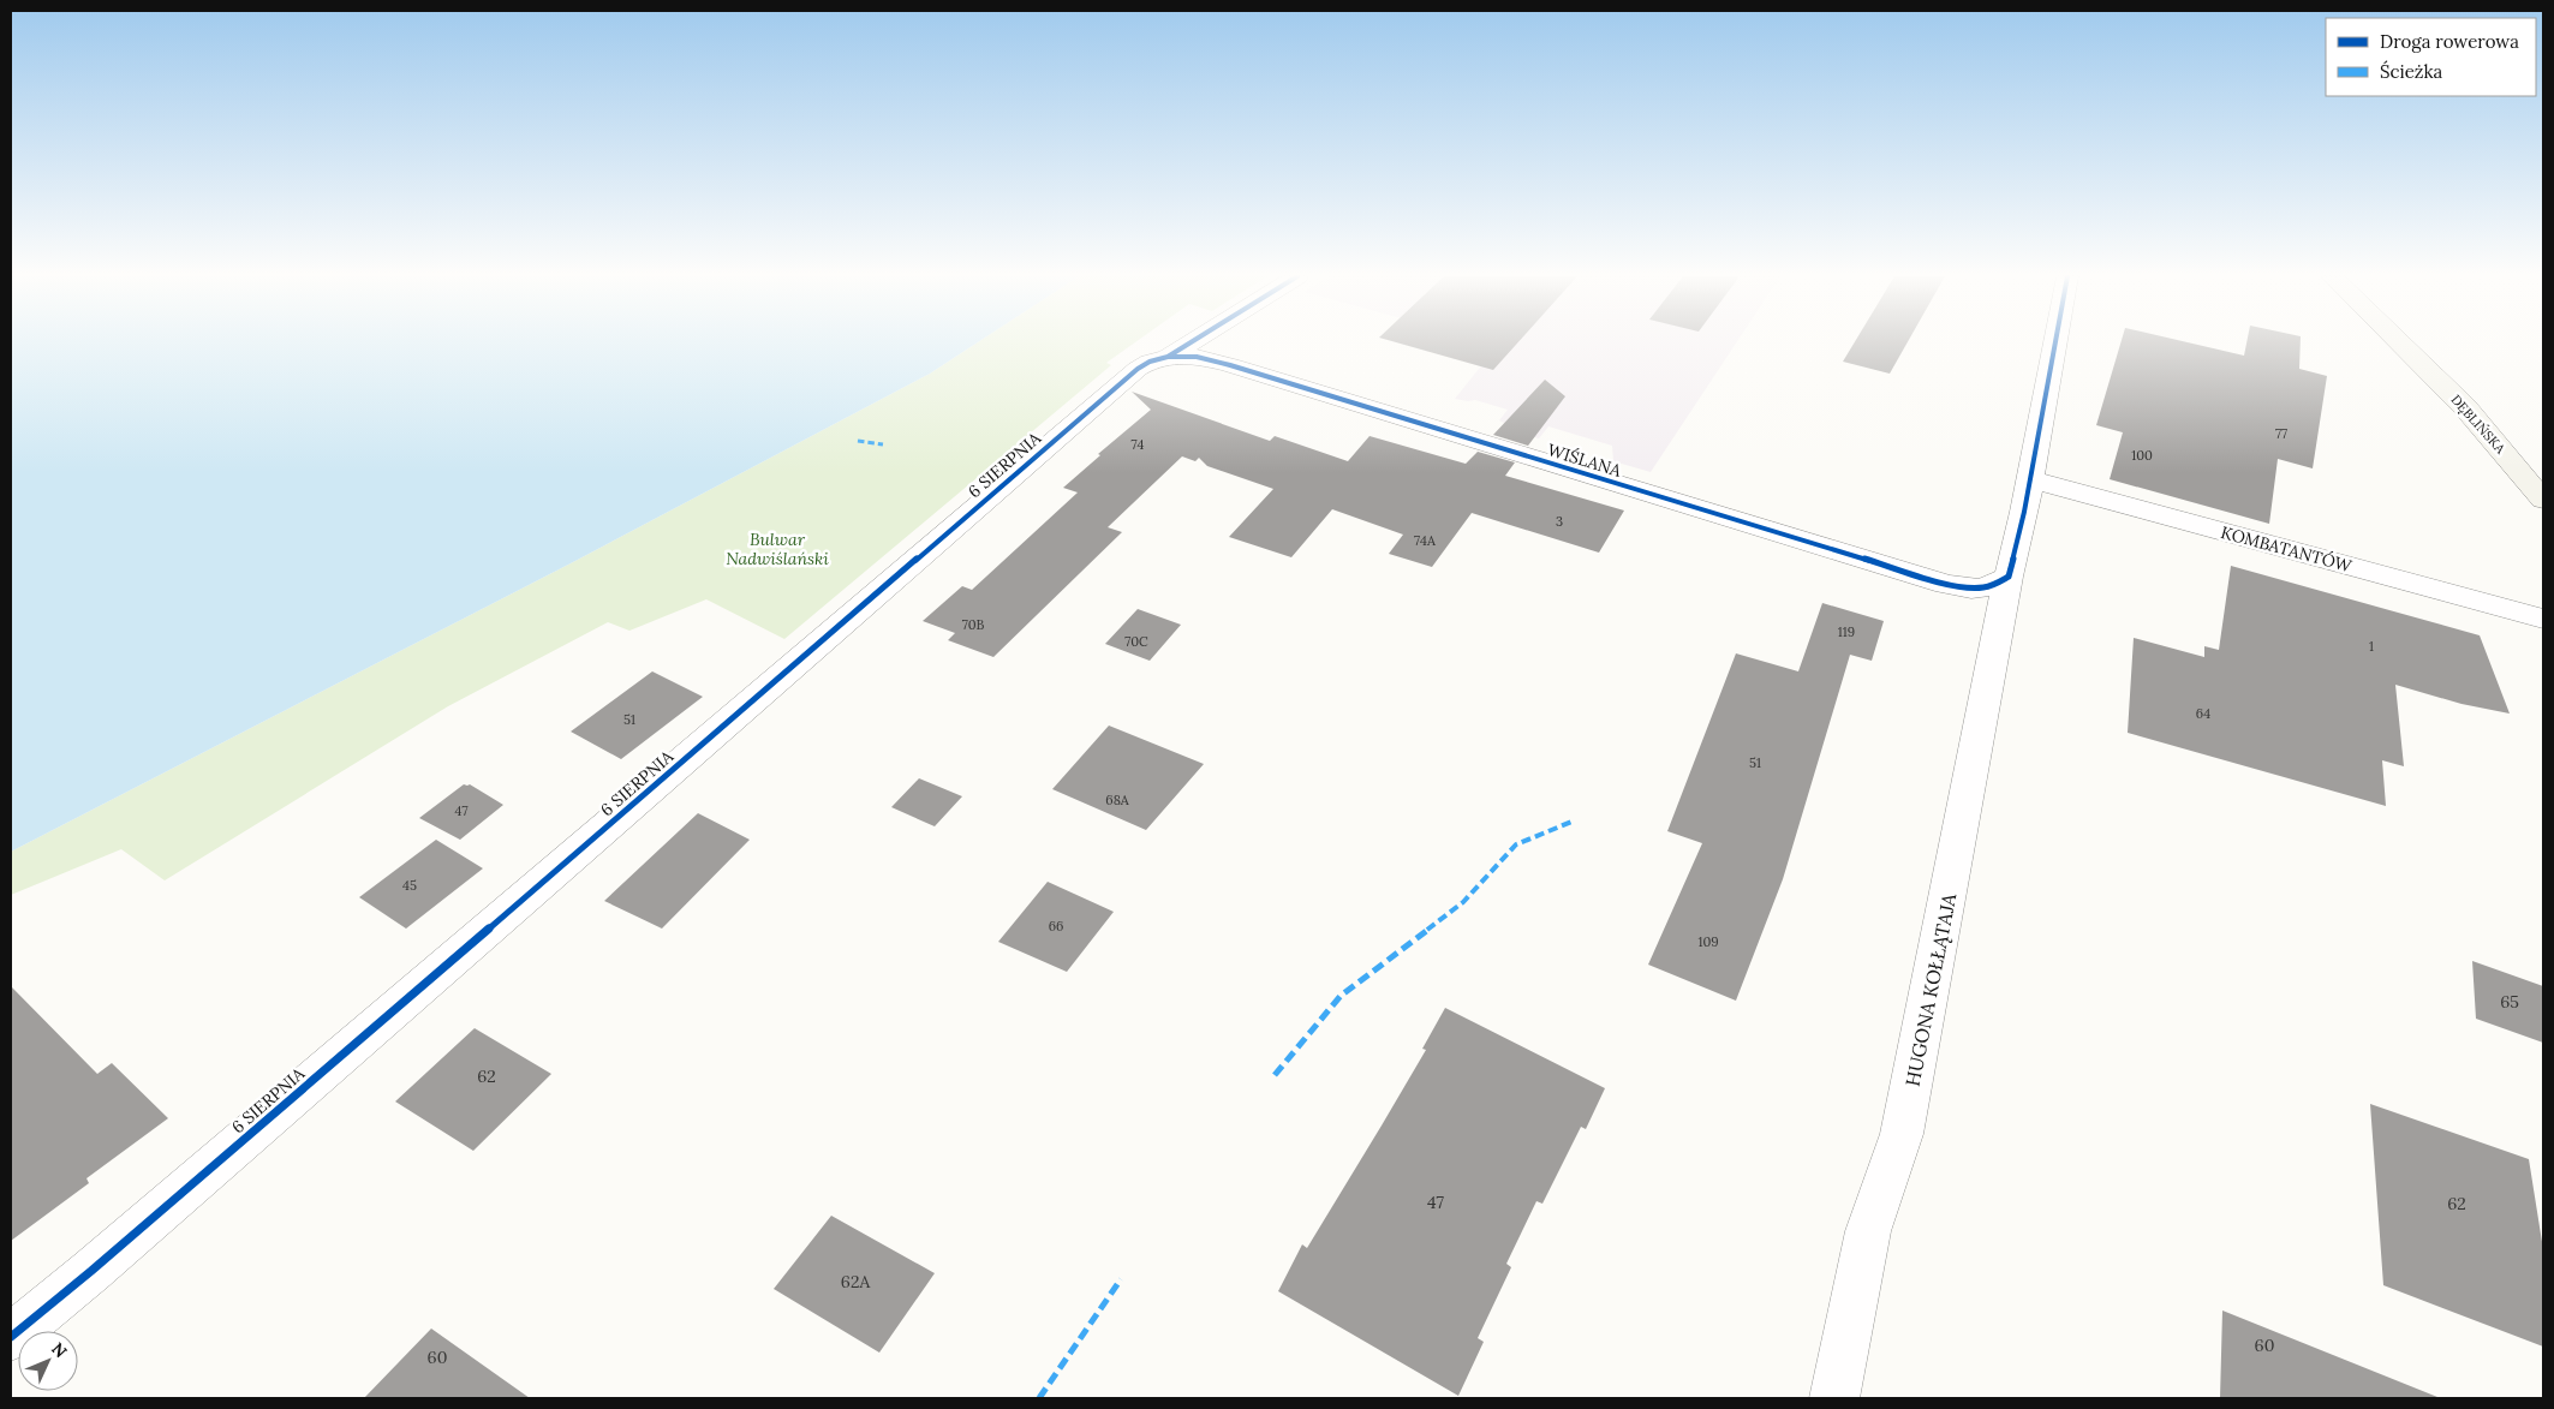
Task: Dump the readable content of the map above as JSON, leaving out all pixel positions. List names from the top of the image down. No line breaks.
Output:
{"streets":{"main road":["DĘBLIŃSKA"],"street":["WIŚLANA","6 SIERPNIA","KOMBATANTÓW","HUGONA KOŁŁĄTAJA"]},"crossings":[["WIŚLANA","6 SIERPNIA"],["WIŚLANA","HUGONA KOŁŁĄTAJA"],["KOMBATANTÓW","HUGONA KOŁŁĄTAJA"]],"parks":["Bulwar Nadwiślański"],"house_numbers":["77","74","100","3","74A","70B","119","70C","1","64","51","51","68A","47","45","66","109","65","62","47","62","62A","60","60"],"legend":["Droga rowerowa","Ścieżka"],"north":"top right"}
